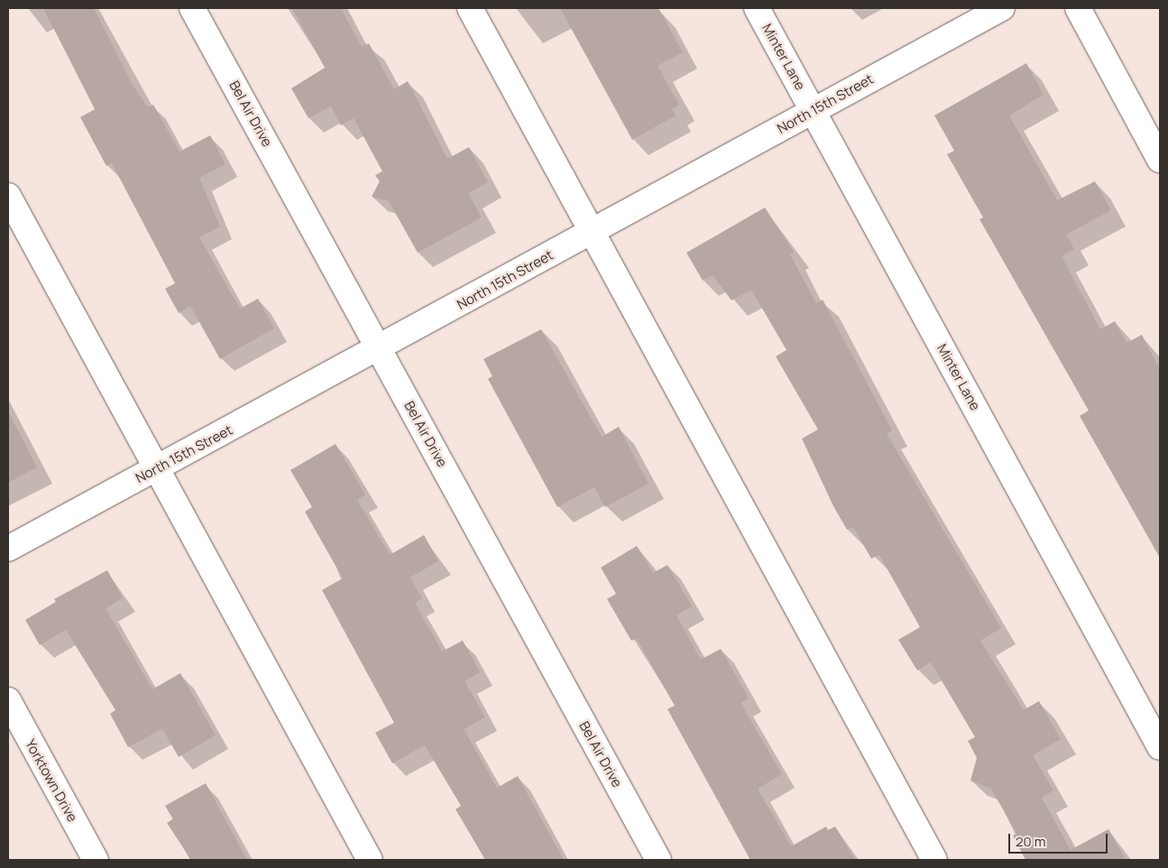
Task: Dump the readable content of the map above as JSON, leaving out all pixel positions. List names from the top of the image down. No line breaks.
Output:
{"streets":{"street":["Minter Lane","North 15th Street","Bel Air Drive","Yorktown Drive"]},"crossings":[["Minter Lane","North 15th Street"],["North 15th Street","Bel Air Drive"]],"scale_bar":"20 m"}
